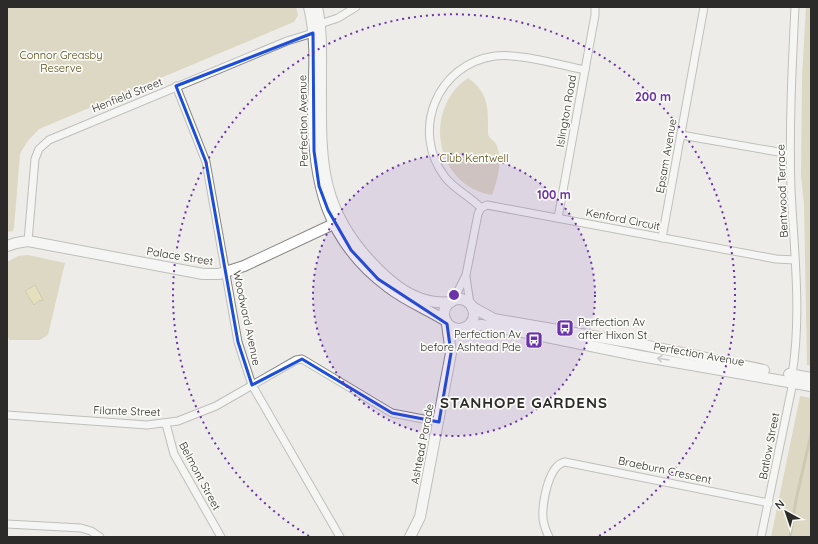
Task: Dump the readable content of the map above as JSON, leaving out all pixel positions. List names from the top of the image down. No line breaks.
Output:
{"streets":{"street":["Henfield Street","Islington Road","Perfection Avenue","Epsam Avenue","Bentwood Terrace","Kenford Circuit","Palace Street","Woodward Avenue","Filante Street","Ashtead Parade","Batlow Street","Braeburn Crescent","Belmont Street"]},"crossings":[["Henfield Street","Perfection Avenue"],["Henfield Street","Palace Street"],["Henfield Street","Woodward Avenue"],["Islington Road","Kenford Circuit"],["Perfection Avenue","Bentwood Terrace"],["Perfection Avenue","Palace Street"],["Perfection Avenue","Ashtead Parade"],["Perfection Avenue","Batlow Street"],["Epsam Avenue","Kenford Circuit"],["Bentwood Terrace","Kenford Circuit"],["Bentwood Terrace","Batlow Street"],["Palace Street","Woodward Avenue"],["Woodward Avenue","Filante Street"],["Filante Street","Ashtead Parade"],["Filante Street","Belmont Street"],["Batlow Street","Braeburn Crescent"]],"districts":["STANHOPE GARDENS"],"parks":["Connor Greasby Reserve","Club Kentwell"],"places":{"bus stop":["Perfection Av after Hixon St","Perfection Av before Ashtead Pde"]},"north":"top left","rings":["200 m","100 m"]}
